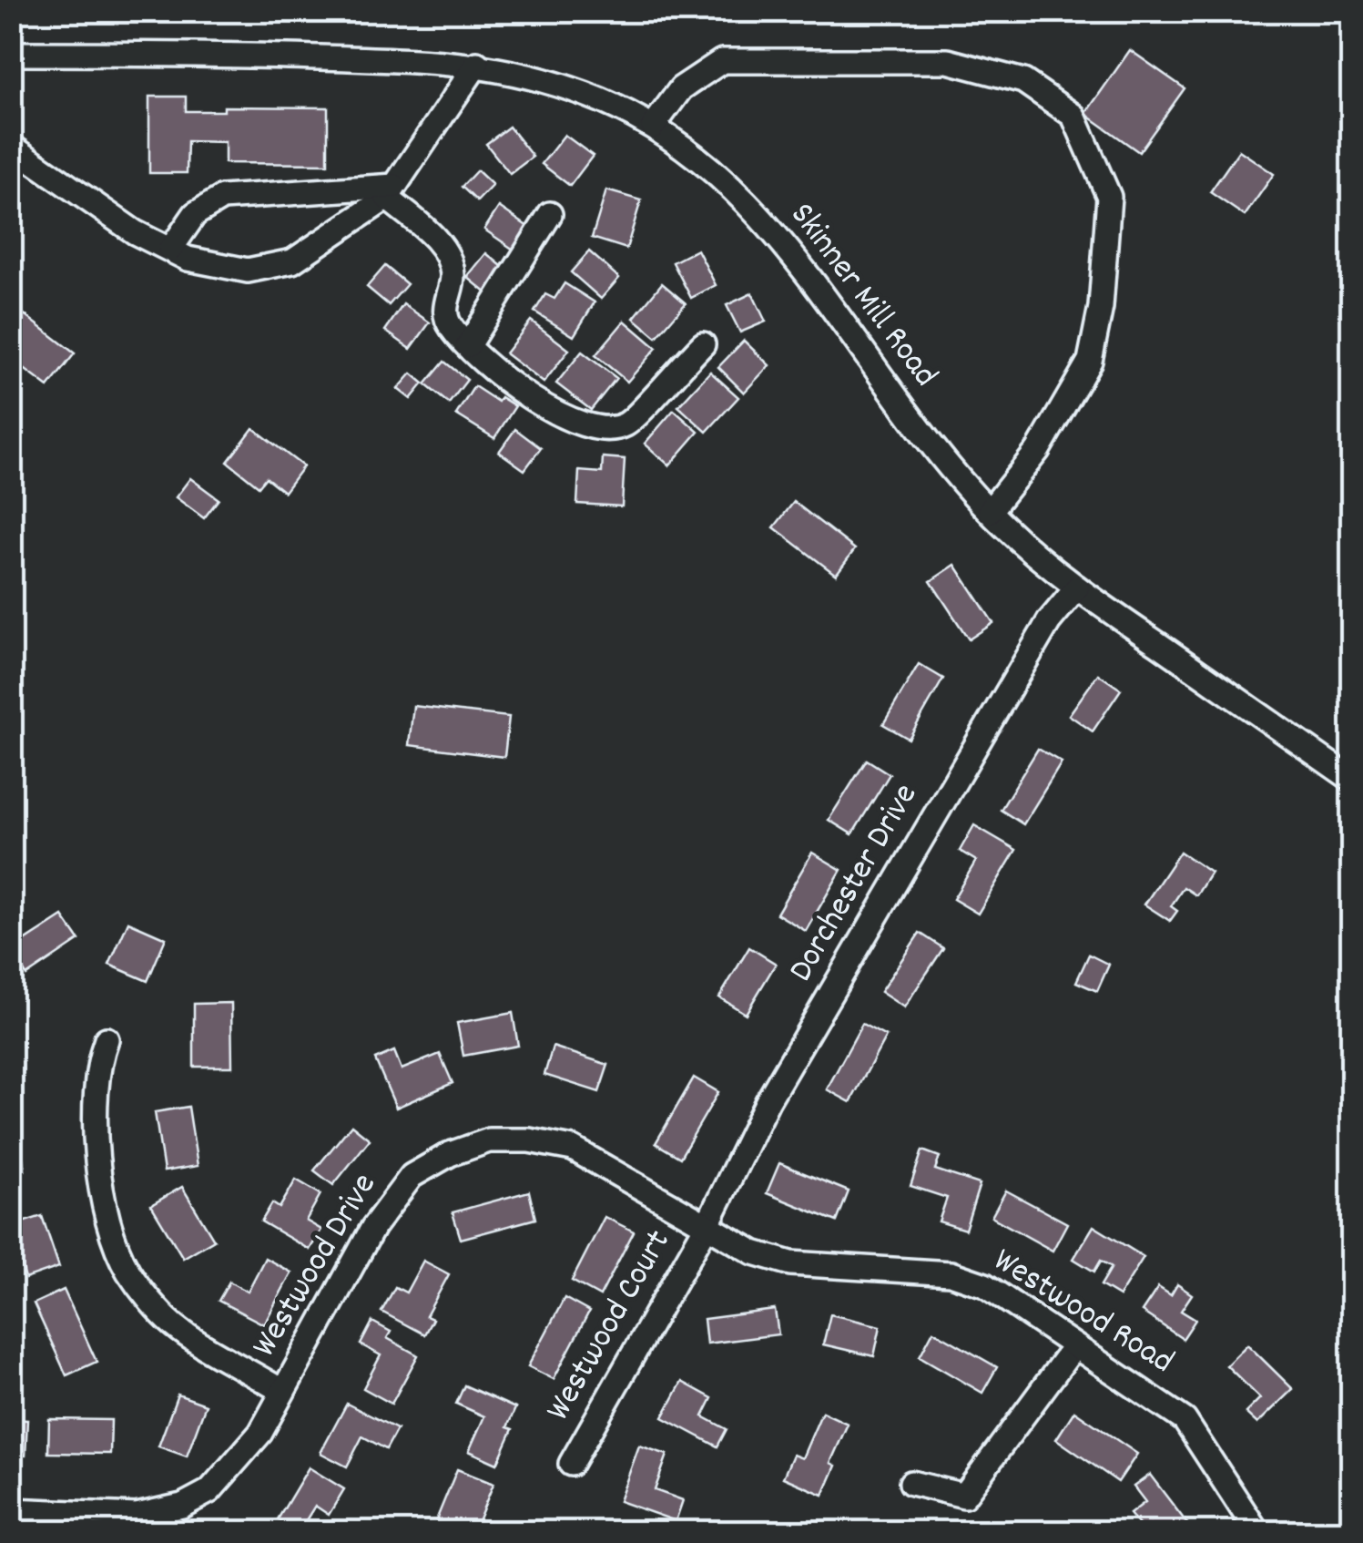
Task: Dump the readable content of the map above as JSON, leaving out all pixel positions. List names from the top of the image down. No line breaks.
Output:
{"streets":{"street":["Skinner Mill Road","Dorchester Drive","Westwood Drive","Westwood Road","Westwood Court"]},"crossings":[["Skinner Mill Road","Dorchester Drive"],["Dorchester Drive","Westwood Drive"],["Dorchester Drive","Westwood Road"],["Dorchester Drive","Westwood Court"],["Westwood Drive","Westwood Road"],["Westwood Drive","Westwood Court"],["Westwood Road","Westwood Court"]]}
